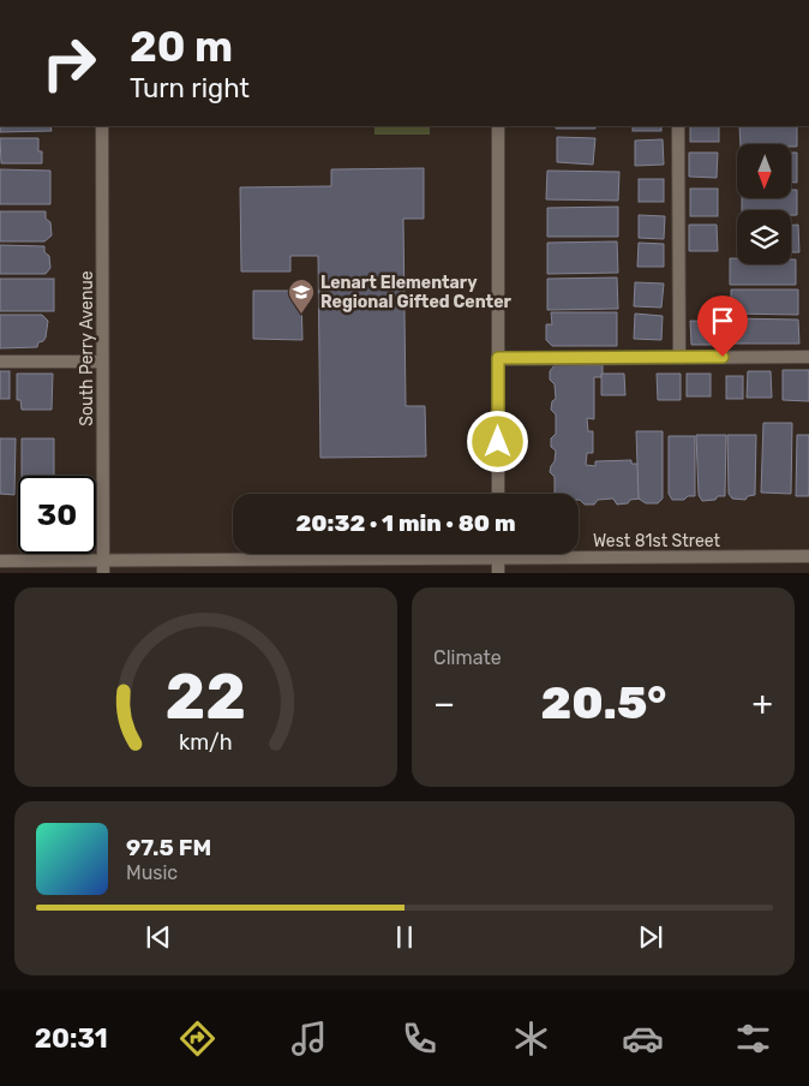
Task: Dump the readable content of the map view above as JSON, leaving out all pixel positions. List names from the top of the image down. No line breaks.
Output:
{"streets":{"street":["South Perry Avenue","West 81st Street"]},"crossings":[["South Perry Avenue","West 81st Street"]],"places":{"school or university":["Lenart Elementary Regional Gifted Center"]},"north":"bottom","page":{"turn":["20 m","Turn right"],"limit":"30","trip":"20:32 · 1 min · 80 m","tile":"Climate","heat":["−","20.5°","+"],"song":["97.5 FM","Music"],"tabs":"20:31","gauge":["22","km/h"]}}
